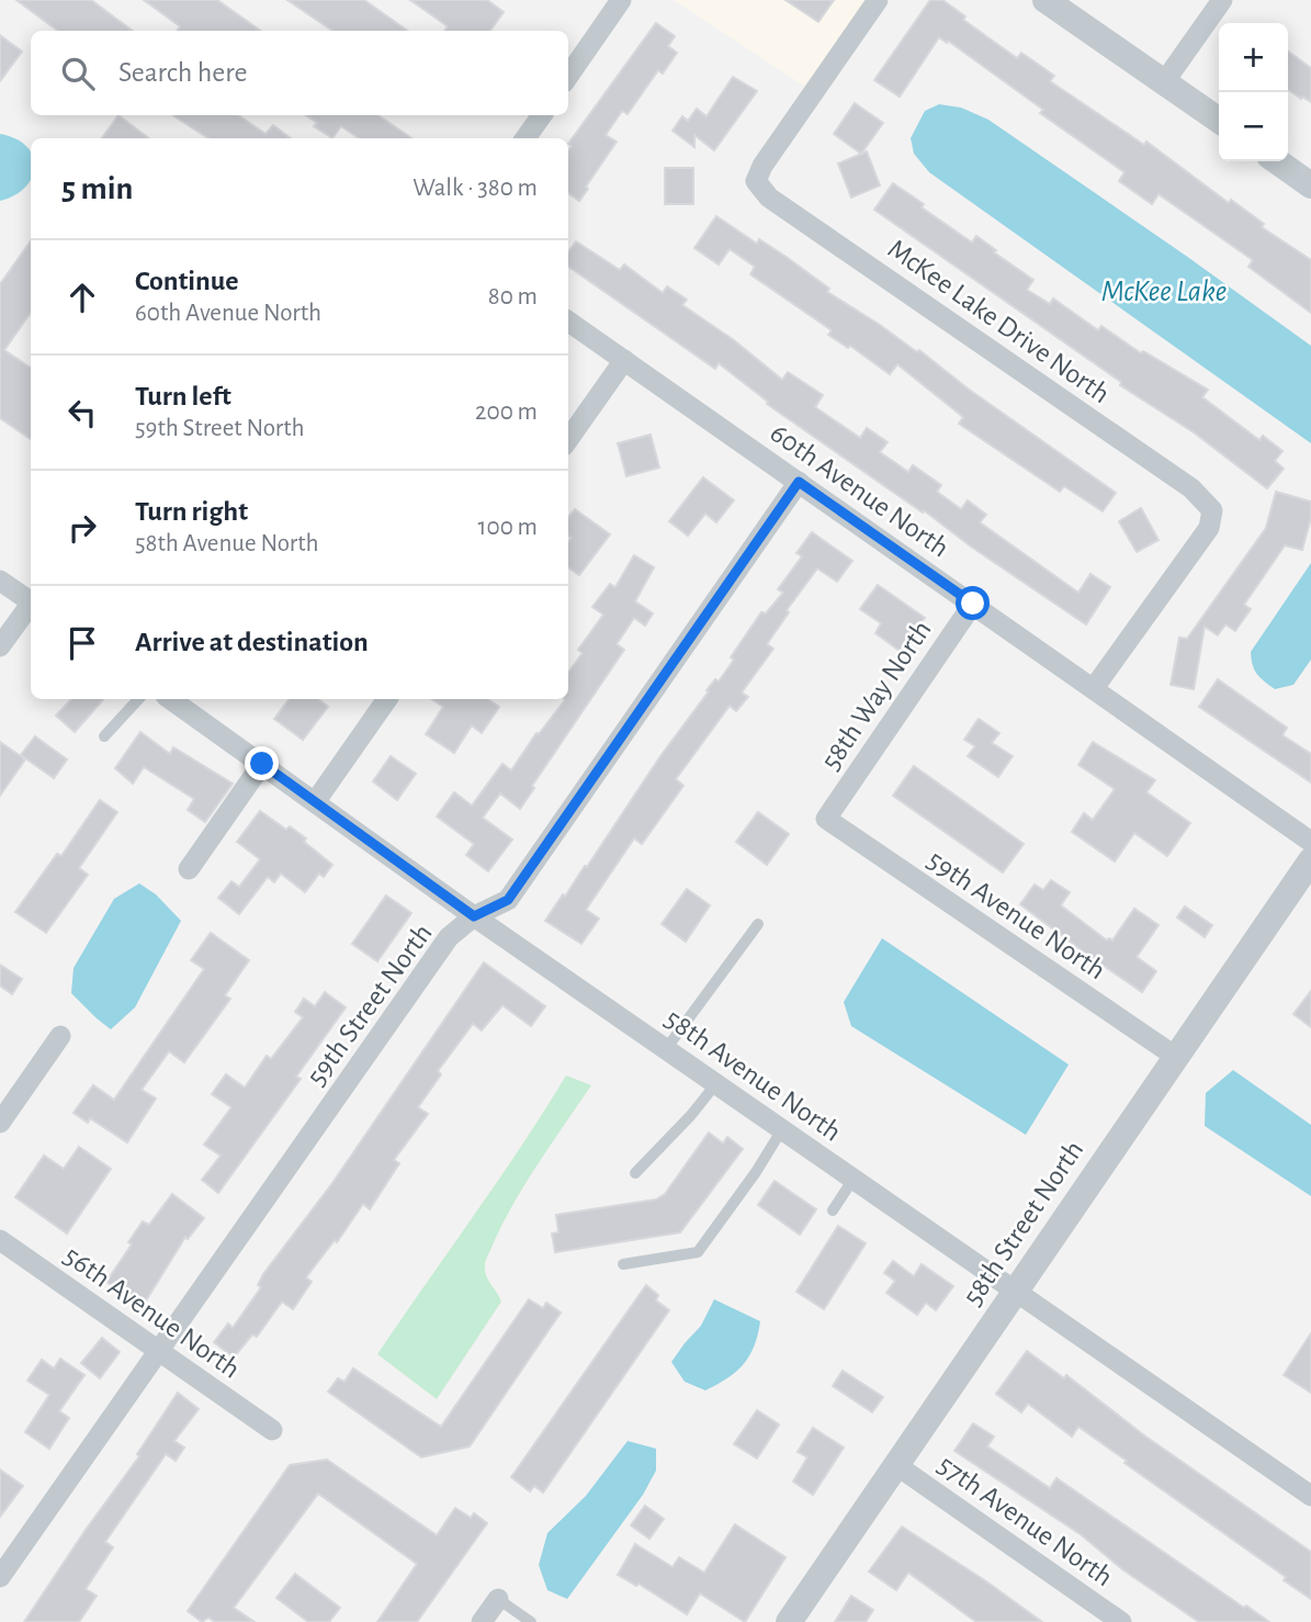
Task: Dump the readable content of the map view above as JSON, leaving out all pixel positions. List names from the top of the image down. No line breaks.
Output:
{"streets":{"street":["McKee Lake Drive North","60th Avenue North","58th Way North","59th Avenue North","59th Street North","58th Avenue North","58th Street North","56th Avenue North","57th Avenue North"]},"crossings":[["McKee Lake Drive North","60th Avenue North"],["60th Avenue North","58th Way North"],["60th Avenue North","59th Street North"],["58th Way North","59th Avenue North"],["59th Avenue North","58th Street North"],["59th Street North","58th Avenue North"],["59th Street North","56th Avenue North"],["58th Avenue North","58th Street North"],["58th Street North","57th Avenue North"]],"water":["McKee Lake"],"page":{"map_buttons":["+","−"],"search":"Search here","heading":["5 min","Walk · 380 m"],"list":[["Continue","60th Avenue North","80 m"],["Turn left","59th Street North","200 m"],["Turn right","58th Avenue North","100 m"],"Arrive at destination"]}}
